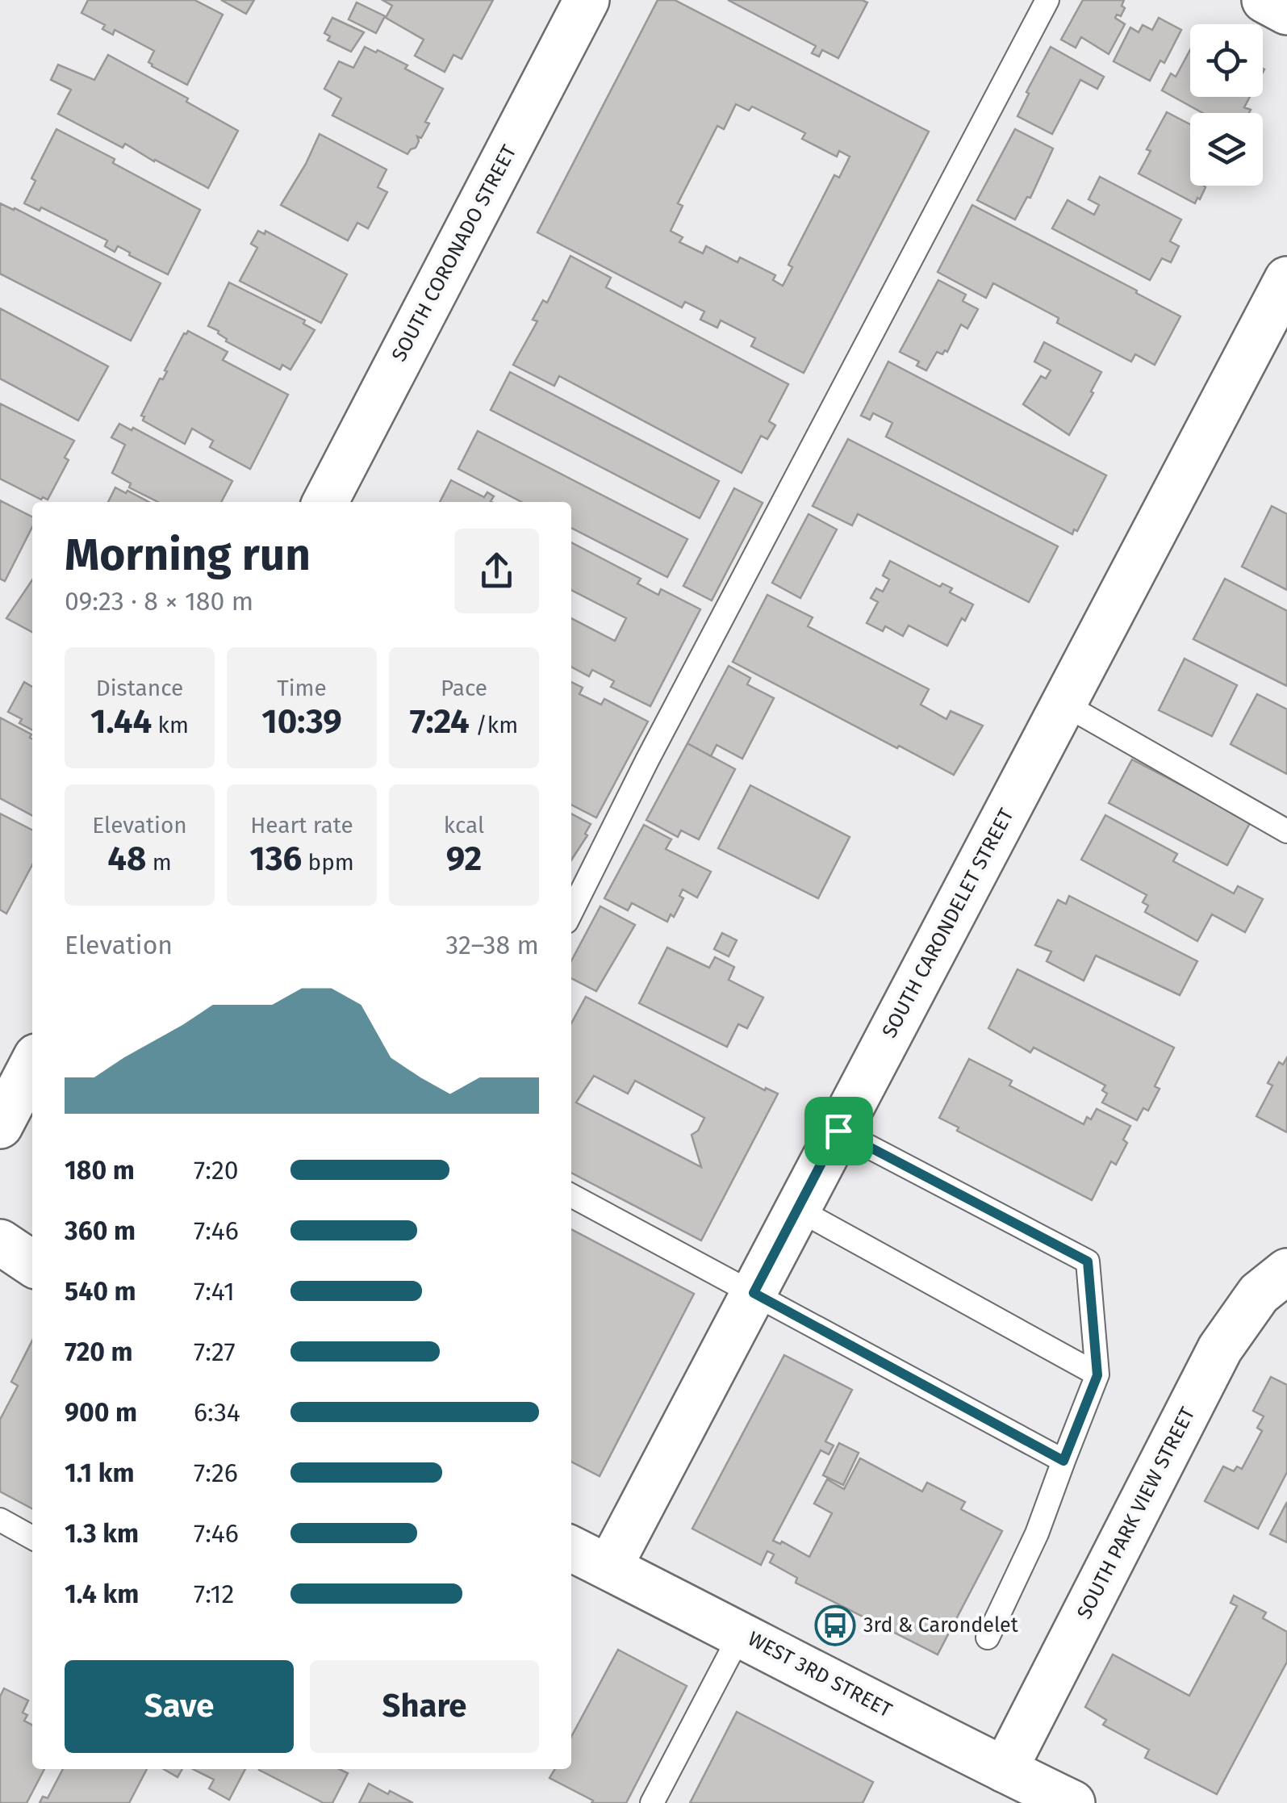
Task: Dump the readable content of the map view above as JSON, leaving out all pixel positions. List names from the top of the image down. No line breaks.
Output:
{"streets":{"street":["SOUTH CORONADO STREET","SOUTH CARONDELET STREET","SOUTH PARK VIEW STREET","WEST 3RD STREET"]},"crossings":[["SOUTH CARONDELET STREET","WEST 3RD STREET"],["SOUTH PARK VIEW STREET","WEST 3RD STREET"]],"places":{"bus stop":["3rd & Carondelet"]},"page":{"heading":["Morning run","09:23 · 8 × 180 m"],"stats":[["Distance","1.44 km"],["Time","10:39"],["Pace","7:24 /km"],["Elevation","48 m"],["Heart rate","136 bpm"],["kcal","92"]],"chart":["Elevation","32–38 m"],"list":[{"name":"180 m","note":"7:20"},{"name":"360 m","note":"7:46"},{"name":"540 m","note":"7:41"},{"name":"720 m","note":"7:27"},{"name":"900 m","note":"6:34"},{"name":"1.1 km","note":"7:26"},{"name":"1.3 km","note":"7:46"},{"name":"1.4 km","note":"7:12"}],"buttons":["Save","Share"]}}
